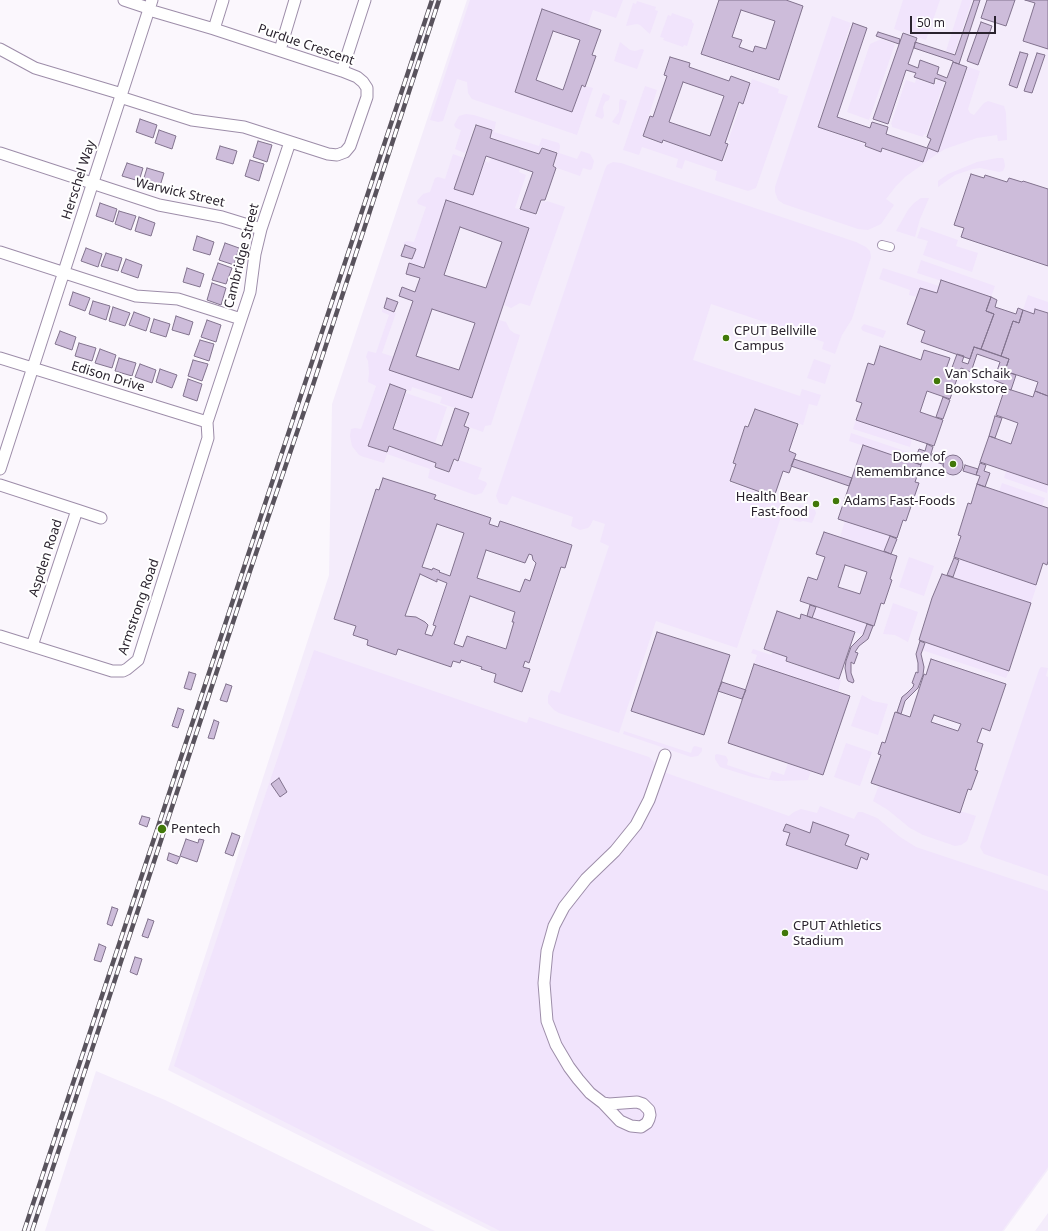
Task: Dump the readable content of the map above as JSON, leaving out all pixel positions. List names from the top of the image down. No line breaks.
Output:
{"streets":{"street":["Purdue Crescent","Herschel Way","Warwick Street","Cambridge Street","Edison Drive","Aspden Road","Armstrong Road"]},"crossings":[["Purdue Crescent","Herschel Way"],["Purdue Crescent","Cambridge Street"],["Herschel Way","Warwick Street"],["Herschel Way","Edison Drive"],["Warwick Street","Cambridge Street"],["Cambridge Street","Edison Drive"],["Cambridge Street","Armstrong Road"],["Edison Drive","Armstrong Road"],["Aspden Road","Armstrong Road"]],"places":["CPUT Bellville Campus","Van Schaik Bookstore","Dome of Remembrance","Adams Fast-Foods","Health Bear Fast-food","Pentech","CPUT Athletics Stadium"],"scale_bar":"50 m"}
